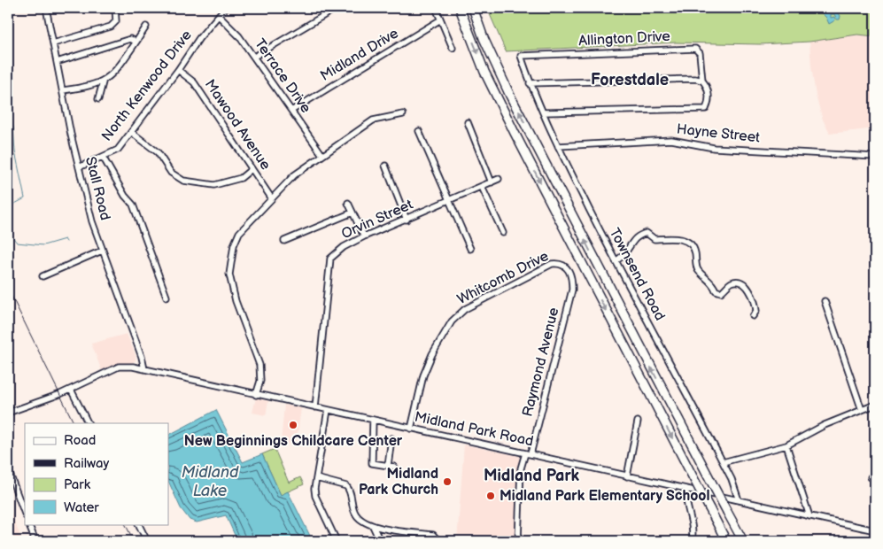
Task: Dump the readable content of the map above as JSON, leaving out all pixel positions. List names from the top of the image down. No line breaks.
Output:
{"streets":{"street":["Allington Drive","Midland Drive","Terrace Drive","North Kenwood Drive","Mawood Avenue","Hayne Street","Stall Road","Orvin Street","Townsend Road","Whitcomb Drive","Raymond Avenue","Midland Park Road"]},"crossings":[["Allington Drive","Townsend Road"],["Midland Drive","Terrace Drive"],["Terrace Drive","North Kenwood Drive"],["North Kenwood Drive","Mawood Avenue"],["North Kenwood Drive","Stall Road"],["Hayne Street","Townsend Road"],["Stall Road","Midland Park Road"],["Orvin Street","Midland Park Road"],["Townsend Road","Midland Park Road"],["Whitcomb Drive","Raymond Avenue"],["Whitcomb Drive","Midland Park Road"],["Raymond Avenue","Midland Park Road"]],"districts":["Forestdale","Midland Park"],"water":["Midland Lake"],"places":["New Beginnings Childcare Center","Midland Park Church","Midland Park Elementary School"],"legend":["Road","Railway","Park","Water"]}
